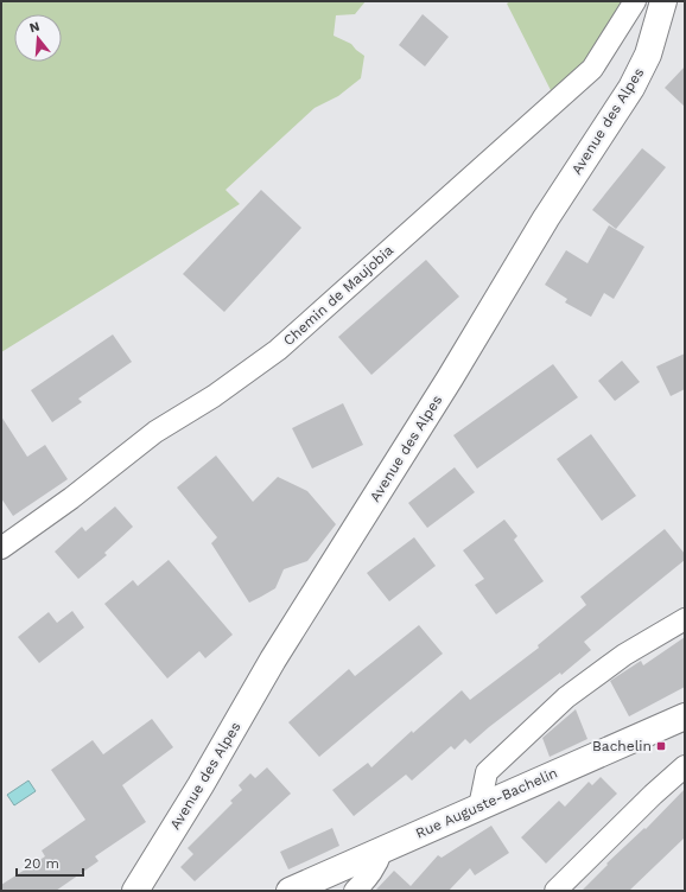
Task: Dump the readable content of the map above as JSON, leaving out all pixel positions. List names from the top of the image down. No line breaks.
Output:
{"streets":{"main road":["Avenue des Alpes","Rue Auguste-Bachelin"],"street":["Chemin de Maujobia"]},"places":{"transit":["Bachelin"]},"scale_bar":"20 m","north":"top"}
